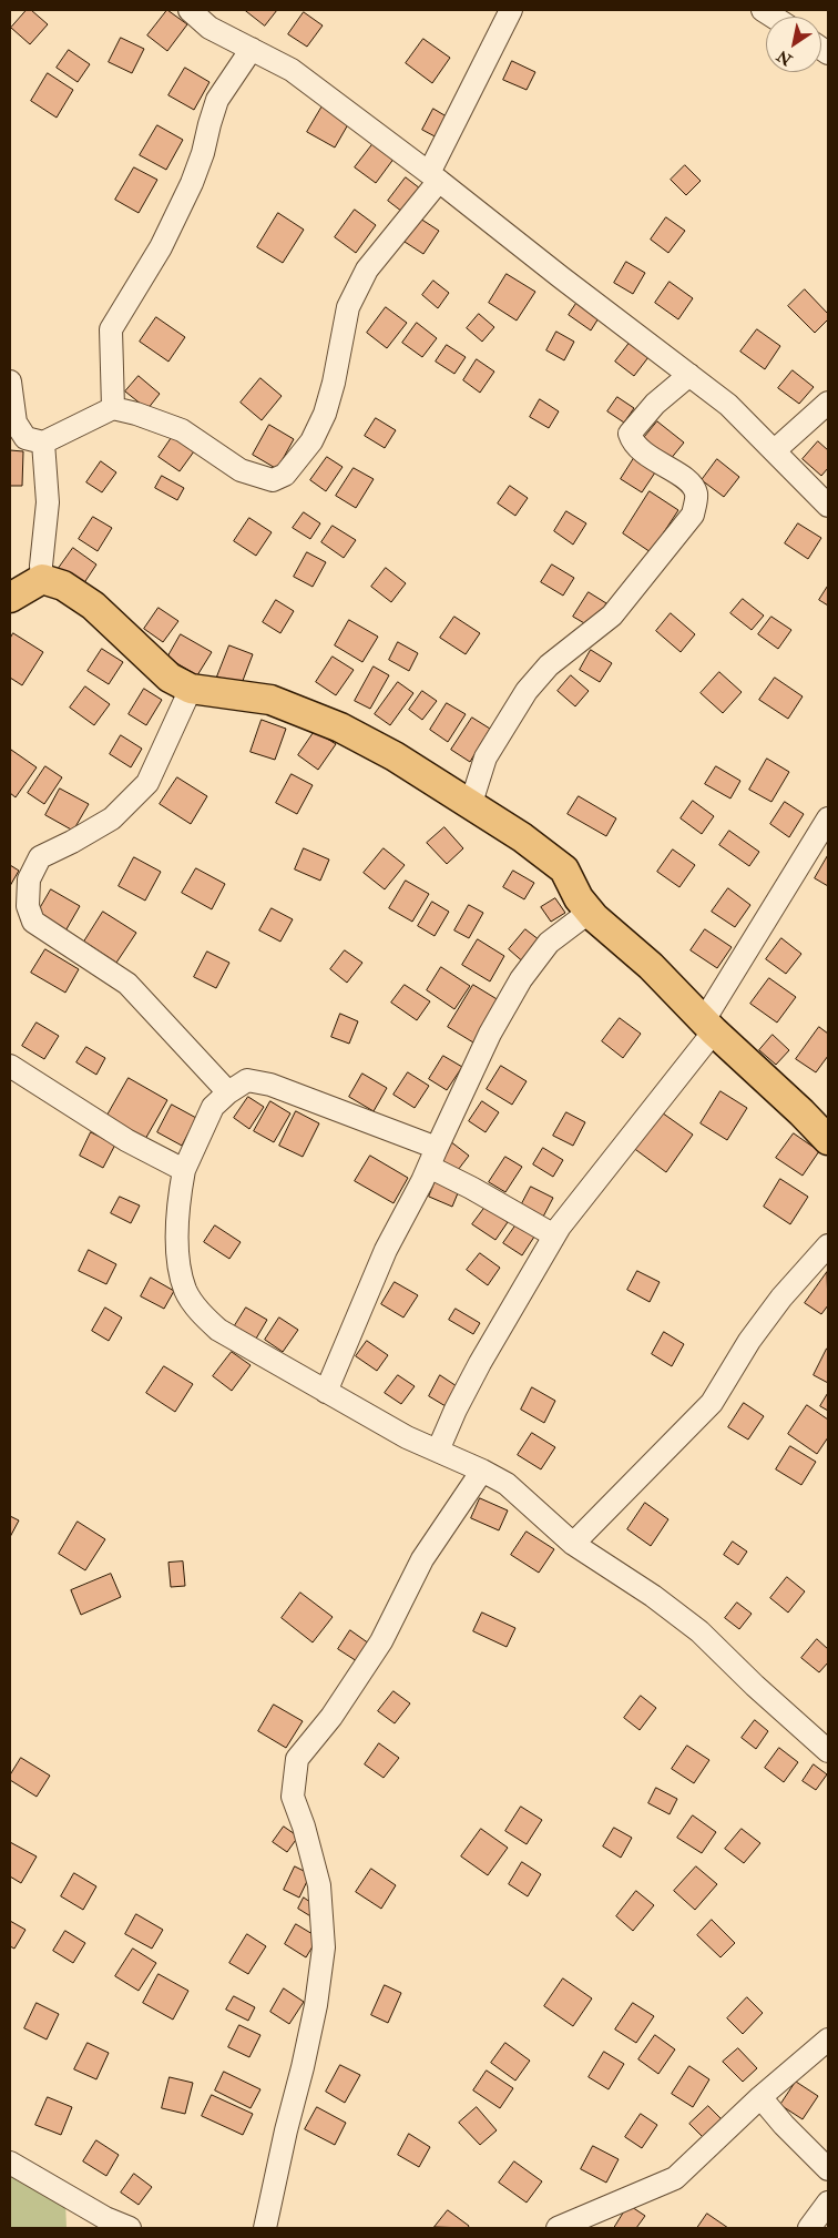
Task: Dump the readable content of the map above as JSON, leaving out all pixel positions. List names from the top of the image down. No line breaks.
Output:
{"north":"bottom left"}
